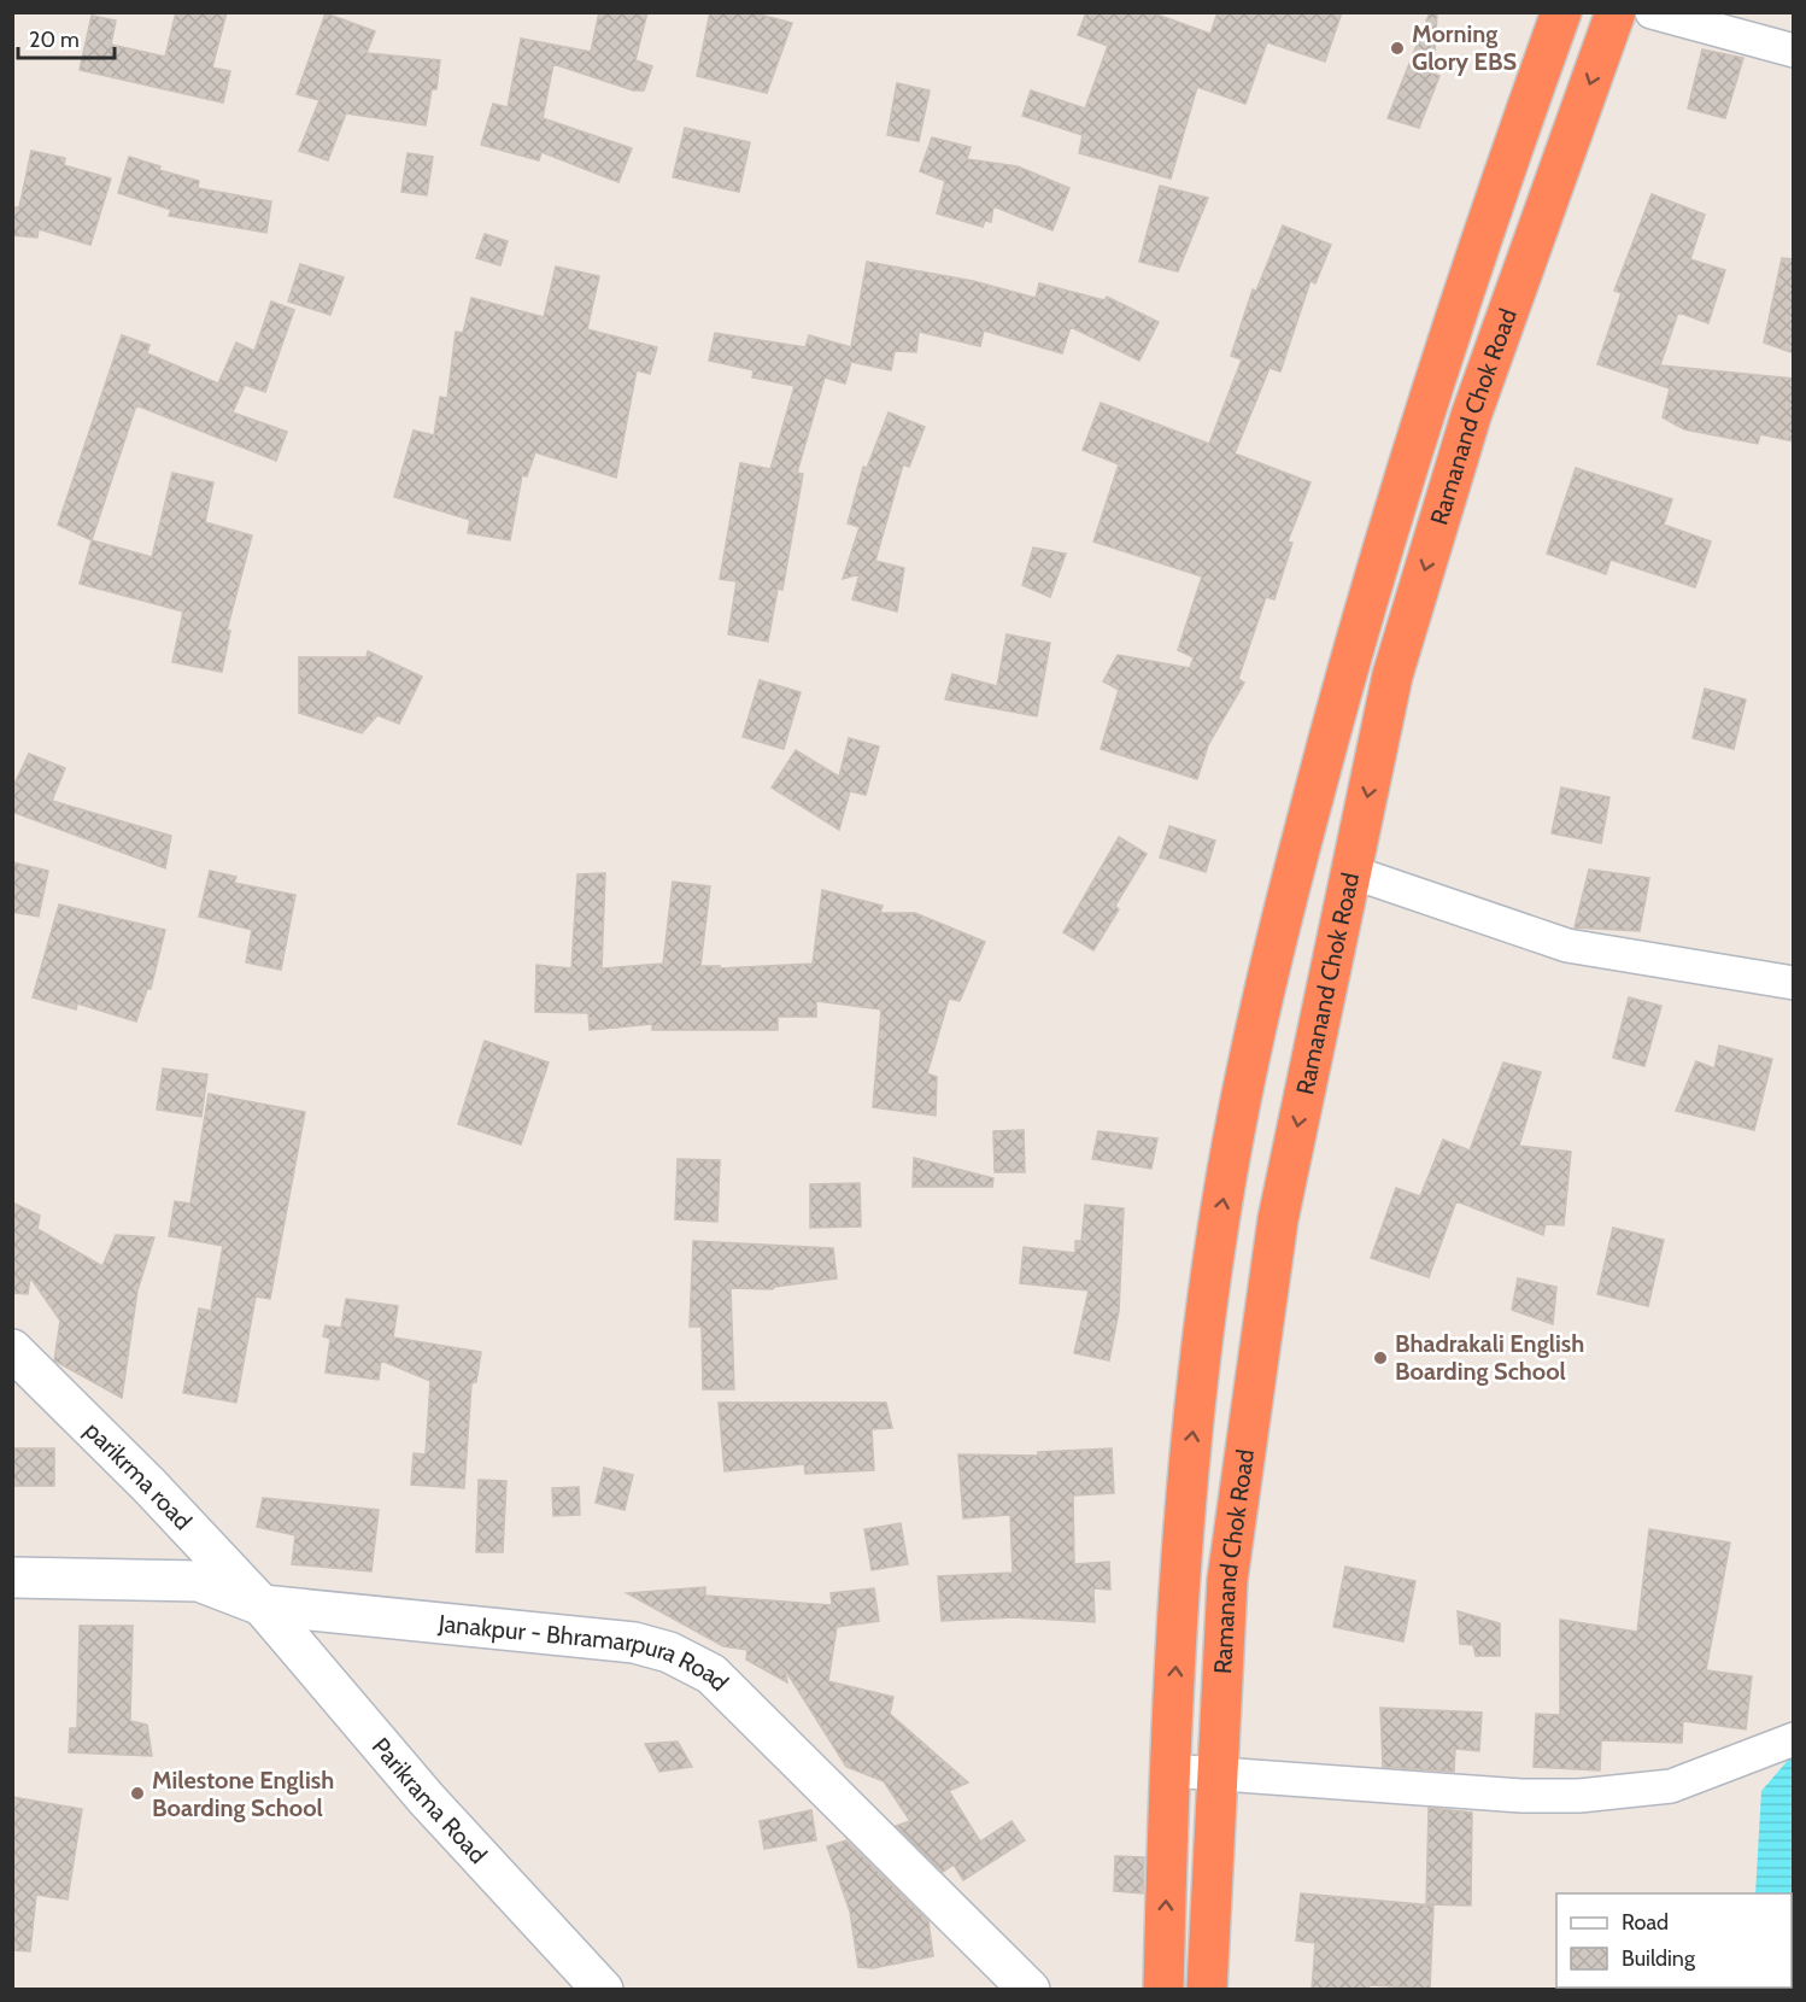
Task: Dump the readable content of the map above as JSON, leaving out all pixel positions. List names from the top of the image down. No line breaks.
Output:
{"streets":{"highway":["Ramanand Chok Road"],"street":["parikrma road","Janakpur - Bhramarpura Road","Parikrama Road"]},"crossings":[["parikrma road","Janakpur - Bhramarpura Road"],["parikrma road","Parikrama Road"],["Janakpur - Bhramarpura Road","Parikrama Road"]],"places":["Morning Glory EBS","Bhadrakali English Boarding School","Milestone English Boarding School"],"legend":["Road","Building"],"scale_bar":"20 m"}
